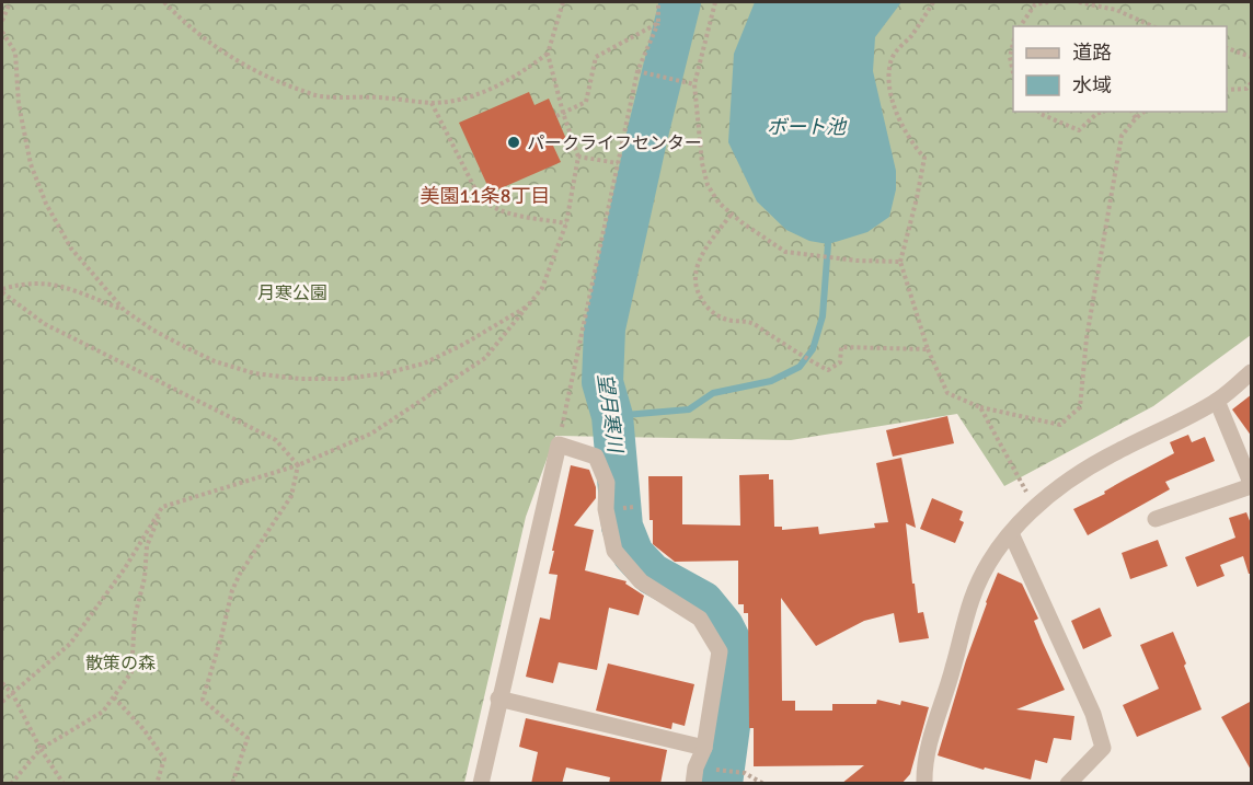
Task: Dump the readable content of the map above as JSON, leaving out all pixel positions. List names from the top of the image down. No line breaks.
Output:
{"districts":["美園11条8丁目"],"water":["ボート池","望月寒川"],"parks":["月寒公園","散策の森"],"places":["パークライフセンター"],"legend":["道路","水域"]}
